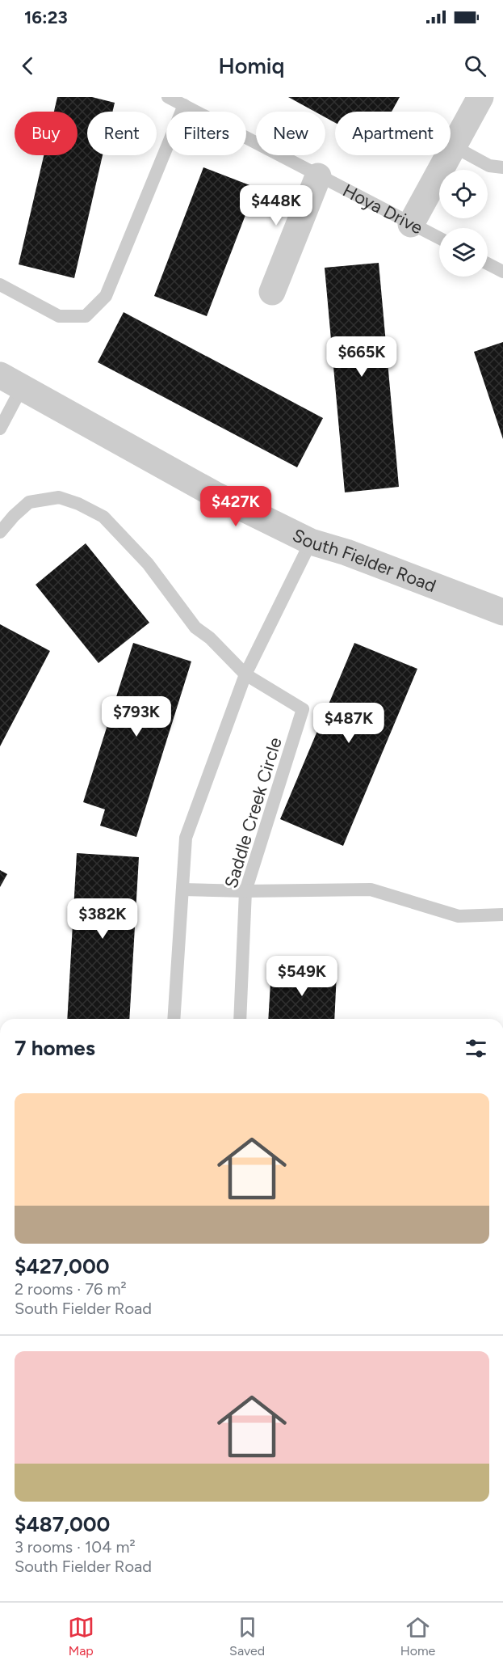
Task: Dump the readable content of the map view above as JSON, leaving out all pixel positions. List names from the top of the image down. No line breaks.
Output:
{"streets":{"street":["South Fielder Road"],"lane":["Hoya Drive","Saddle Creek Circle"]},"page":{"status":"16:23","header":"Homiq","chip":["Buy","Rent","Filters","New","Apartment"],"price":["$448K","$665K","$427K","$793K","$487K","$382K","$549K"],"heading":"7 homes","list":[{"name":"$427,000","note":"2 rooms · 76 m² · South Fielder Road"},{"name":"$487,000","note":"3 rooms · 104 m² · South Fielder Road"}],"tabs":["Map","Saved","Home"]}}
